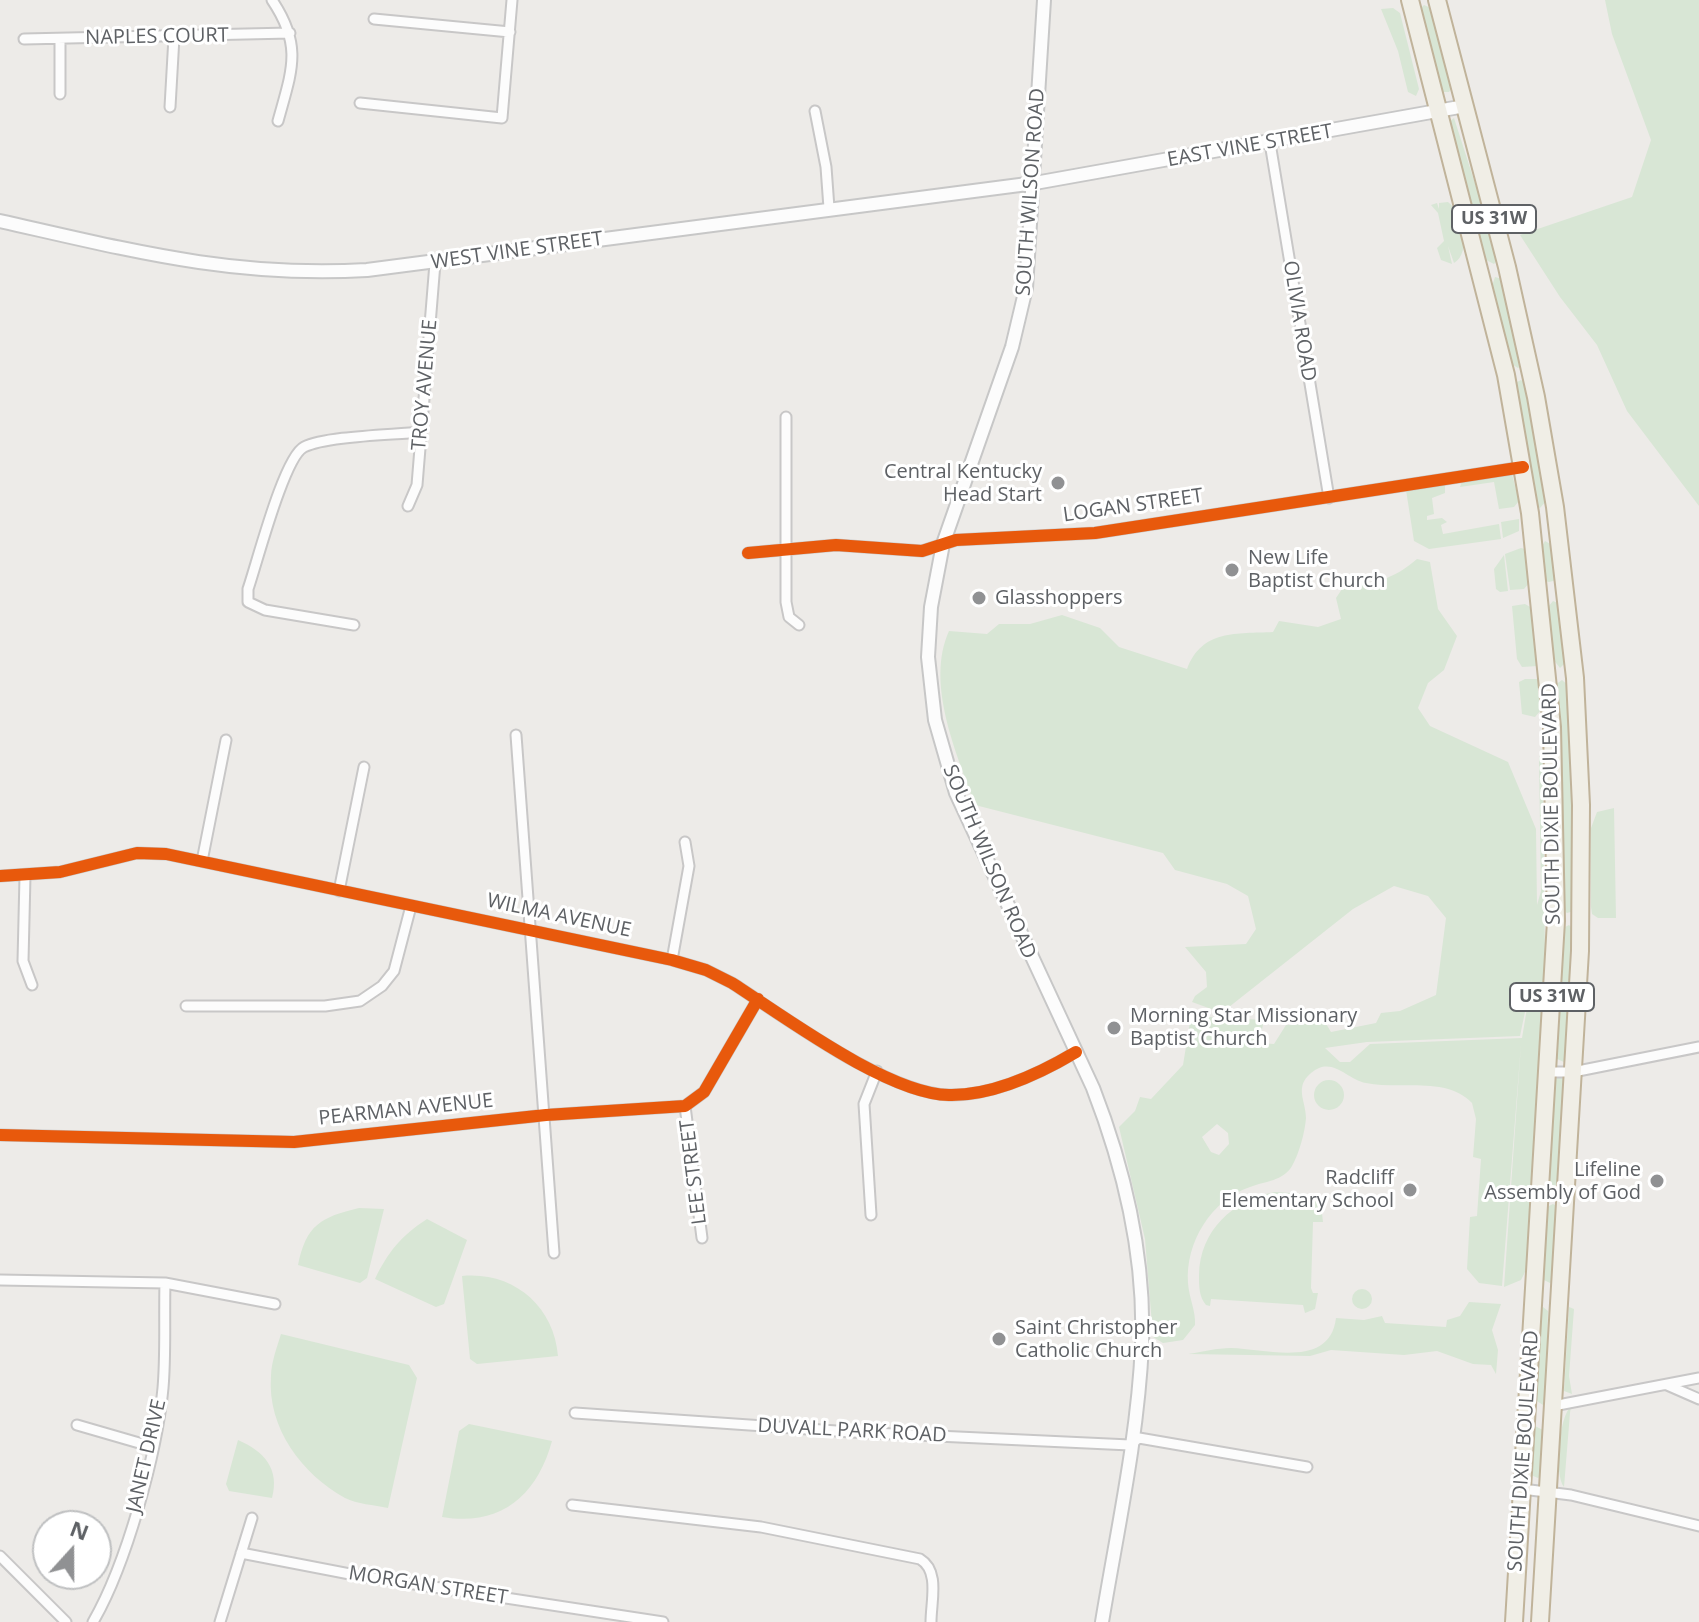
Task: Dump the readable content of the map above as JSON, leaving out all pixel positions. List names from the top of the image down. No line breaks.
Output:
{"streets":{"highway":["US 31W","SOUTH DIXIE BOULEVARD"],"main road":["EAST VINE STREET","SOUTH WILSON ROAD","WEST VINE STREET"],"street":["NAPLES COURT","OLIVIA ROAD","TROY AVENUE","LOGAN STREET","WILMA AVENUE","PEARMAN AVENUE","LEE STREET","DUVALL PARK ROAD","JANET DRIVE","MORGAN STREET"]},"crossings":[["EAST VINE STREET","SOUTH WILSON ROAD"],["EAST VINE STREET","WEST VINE STREET"],["EAST VINE STREET","OLIVIA ROAD"],["EAST VINE STREET","SOUTH DIXIE BOULEVARD"],["SOUTH WILSON ROAD","WEST VINE STREET"],["SOUTH WILSON ROAD","LOGAN STREET"],["SOUTH WILSON ROAD","WILMA AVENUE"],["SOUTH WILSON ROAD","DUVALL PARK ROAD"],["WEST VINE STREET","TROY AVENUE"],["OLIVIA ROAD","LOGAN STREET"],["LOGAN STREET","SOUTH DIXIE BOULEVARD"],["PEARMAN AVENUE","LEE STREET"]],"places":["Central Kentucky Head Start","New Life Baptist Church","Glasshoppers","Morning Star Missionary Baptist Church","Lifeline Assembly of God","Radcliff Elementary School","Saint Christopher Catholic Church"],"north":"top"}
